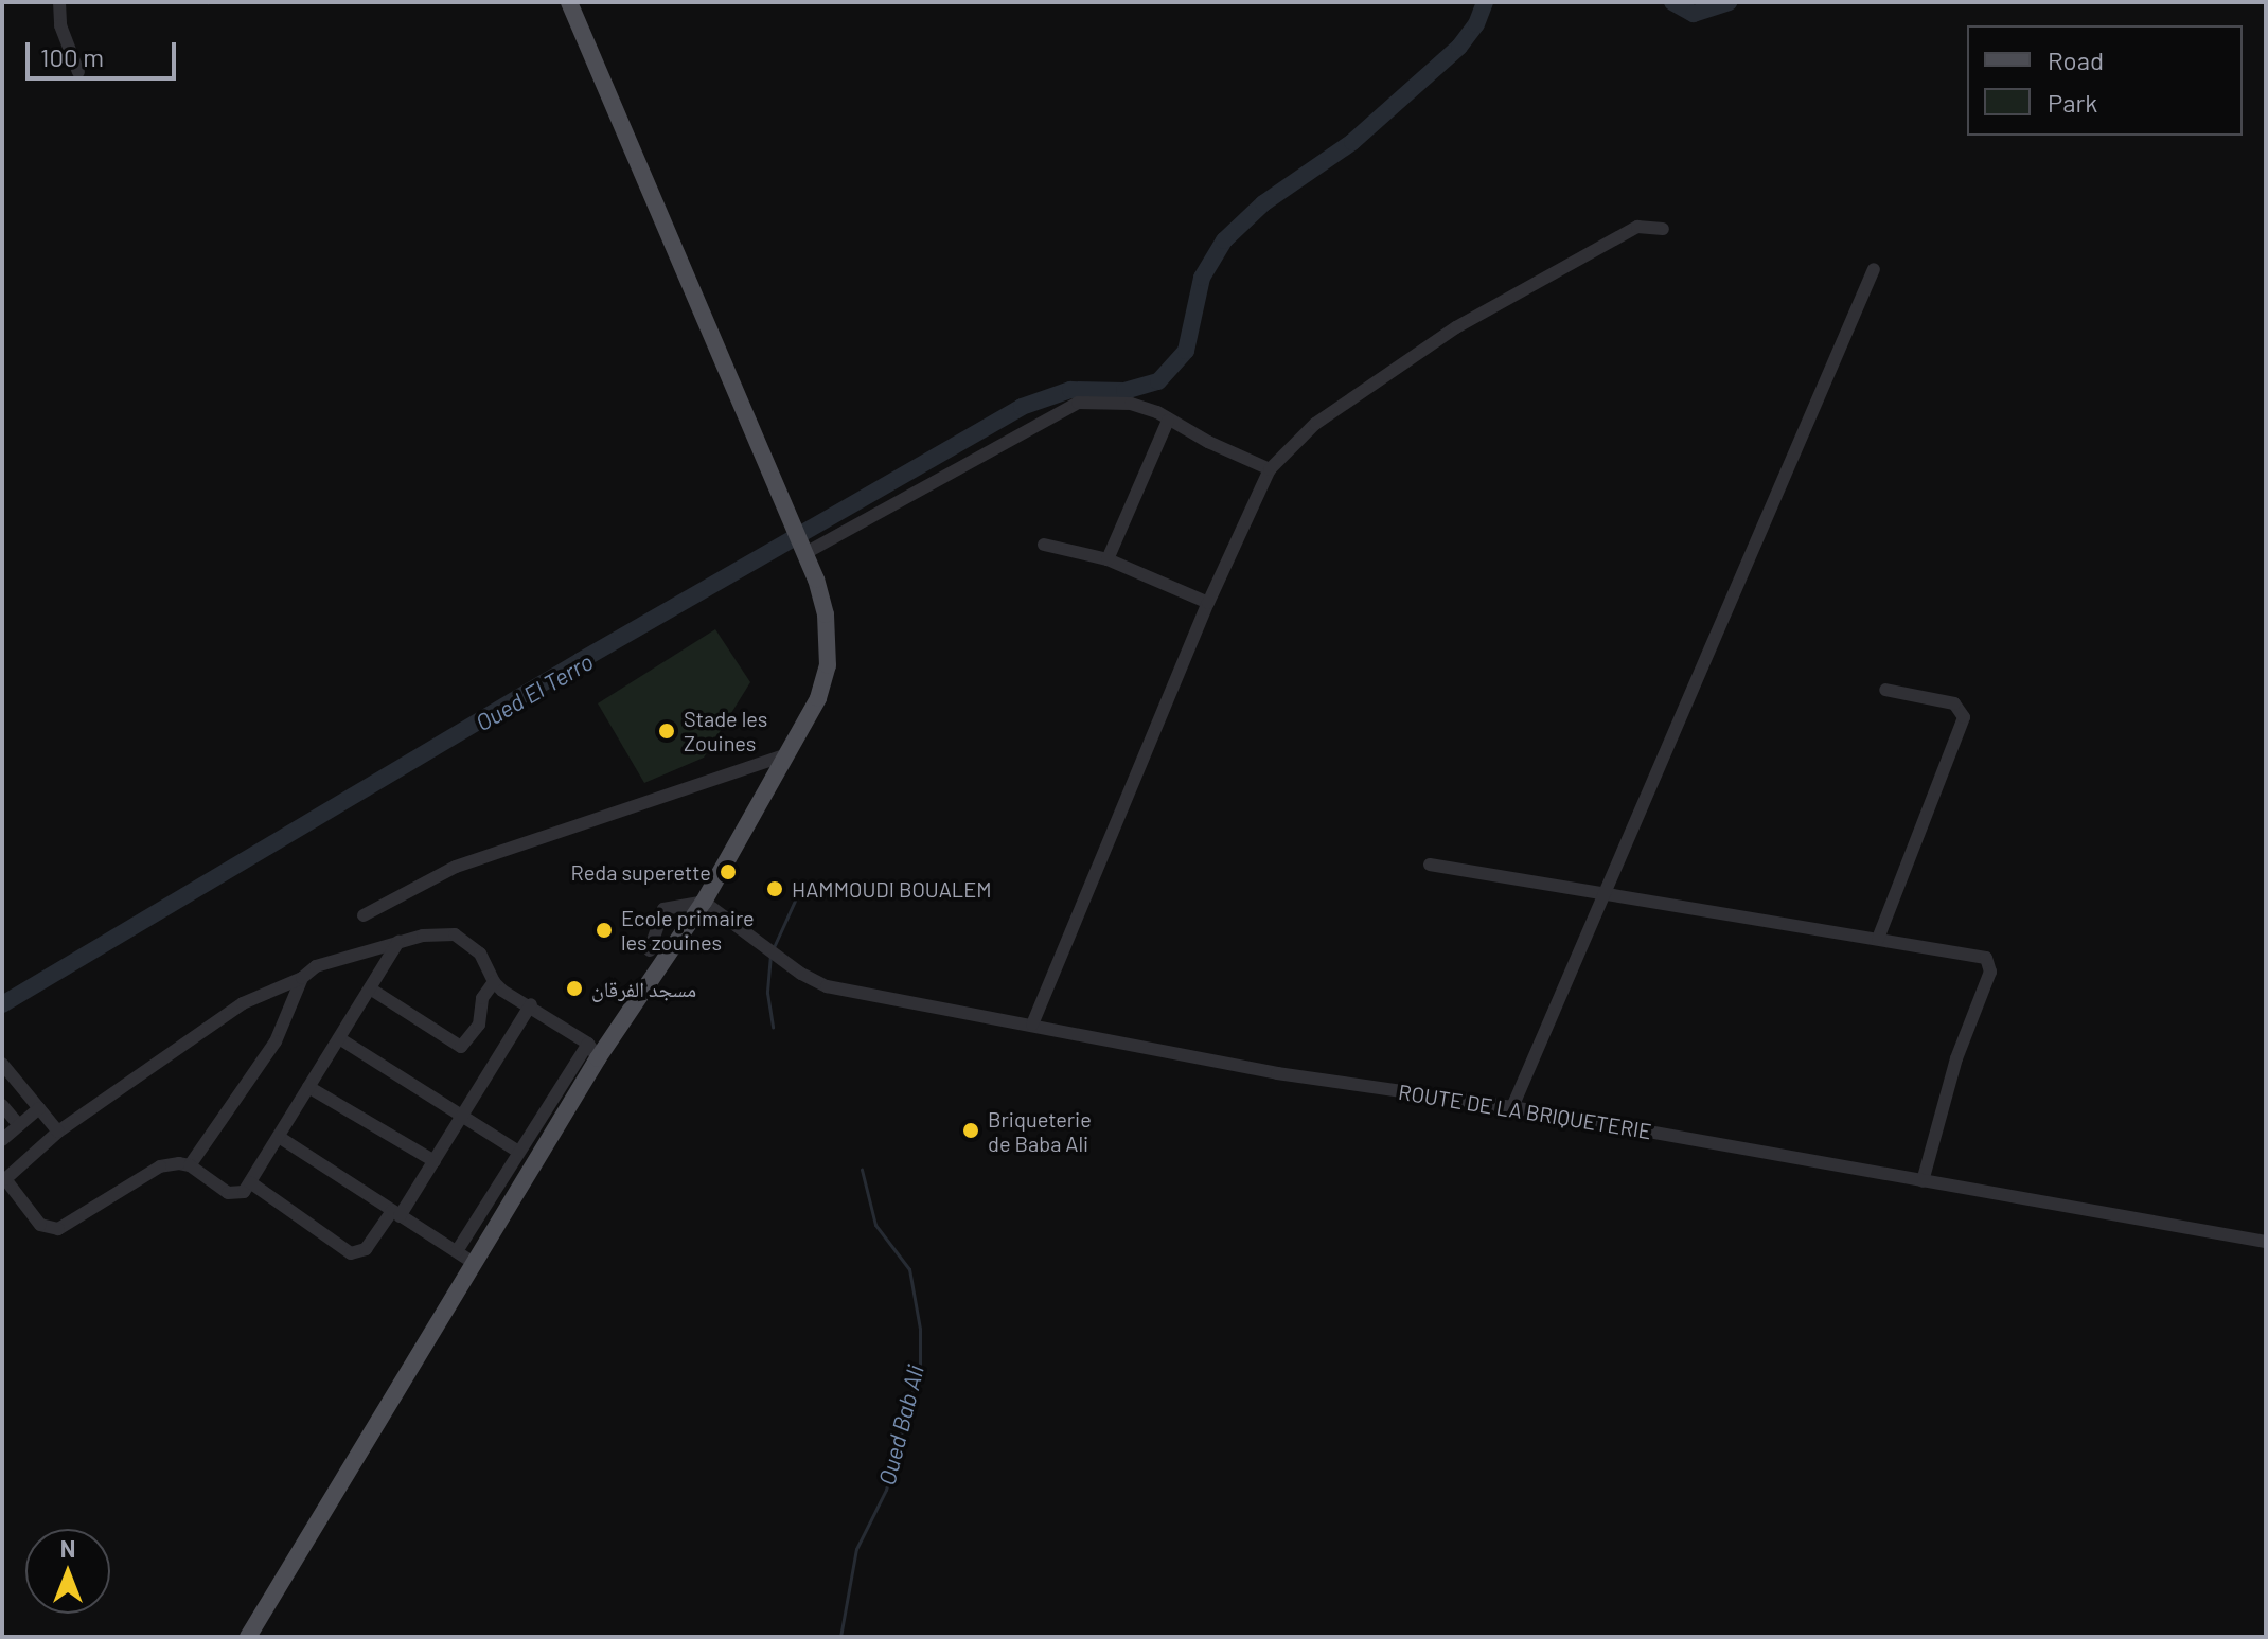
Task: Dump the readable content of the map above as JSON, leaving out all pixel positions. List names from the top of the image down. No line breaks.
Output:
{"streets":{"street":["ROUTE DE LA BRIQUETERIE"]},"water":["Oued El Terro","Oued Bab Ali"],"places":["Stade les Zouines","Reda superette","HAMMOUDI BOUALEM","Ecole primaire les zouines","مسجد الفرقان","Briqueterie de Baba Ali"],"legend":["Road","Park"],"scale_bar":"100 m","north":"top"}
